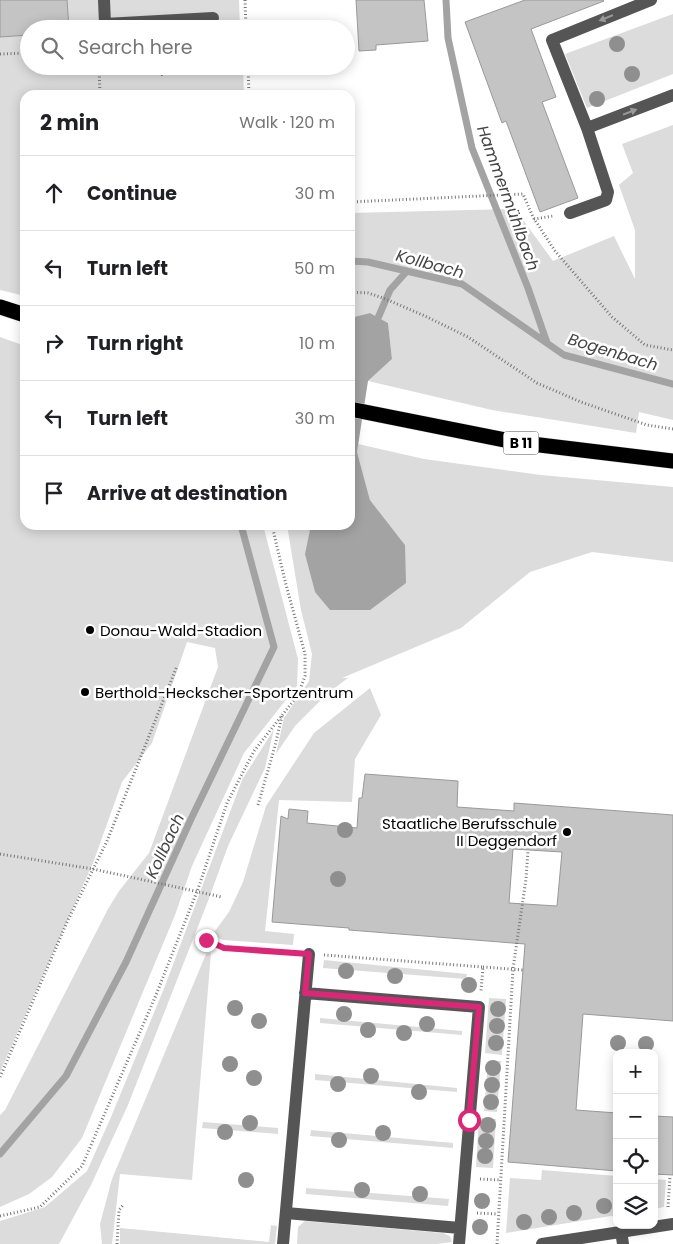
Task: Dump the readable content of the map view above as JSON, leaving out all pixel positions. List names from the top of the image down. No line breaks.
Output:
{"streets":{"highway":["B 11"]},"water":["Hammermühlbach","Kollbach","Bogenbach"],"places":["Donau-Wald-Stadion","Berthold-Heckscher-Sportzentrum","Staatliche Berufsschule II Deggendorf"],"page":{"search":"Search here","heading":["2 min","Walk · 120 m"],"list":[["Continue","30 m"],["Turn left","50 m"],["Turn right","10 m"],["Turn left","30 m"],"Arrive at destination"],"map_buttons":["+","−"]}}
